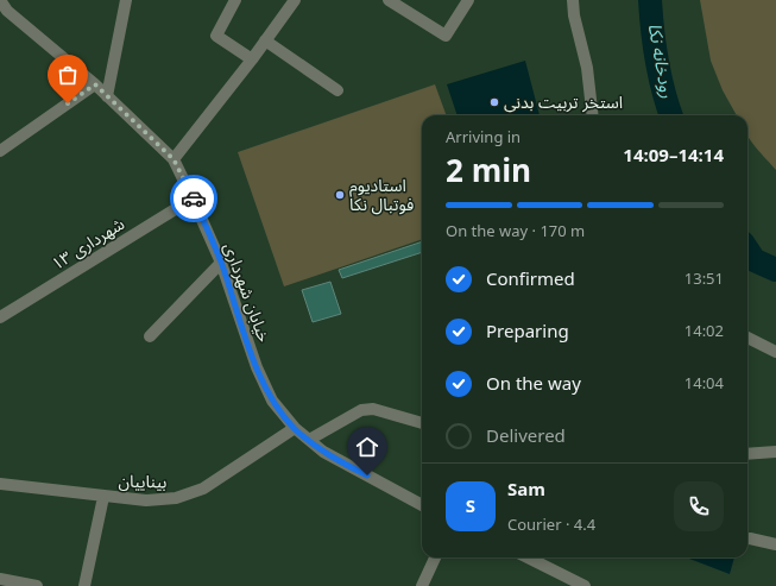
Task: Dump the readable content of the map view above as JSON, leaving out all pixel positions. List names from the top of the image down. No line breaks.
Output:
{"streets":{"street":["شهرداری ۱۳","خیابان شهرداری","بیناییان"]},"crossings":[["شهرداری ۱۳","خیابان شهرداری"],["خیابان شهرداری","بیناییان"]],"water":["رودخانه نکا"],"places":["استخر تربیت بدنی","استادیوم فوتبال نکا"],"page":{"heading":["2 min","Arriving in","14:09–14:14"],"panel":["Sam","Courier · 4.4"],"bar":"On the way · 170 m","list":[["Confirmed","13:51"],["Preparing","14:02"],["On the way","14:04"],"Delivered"],"round":"S"}}
